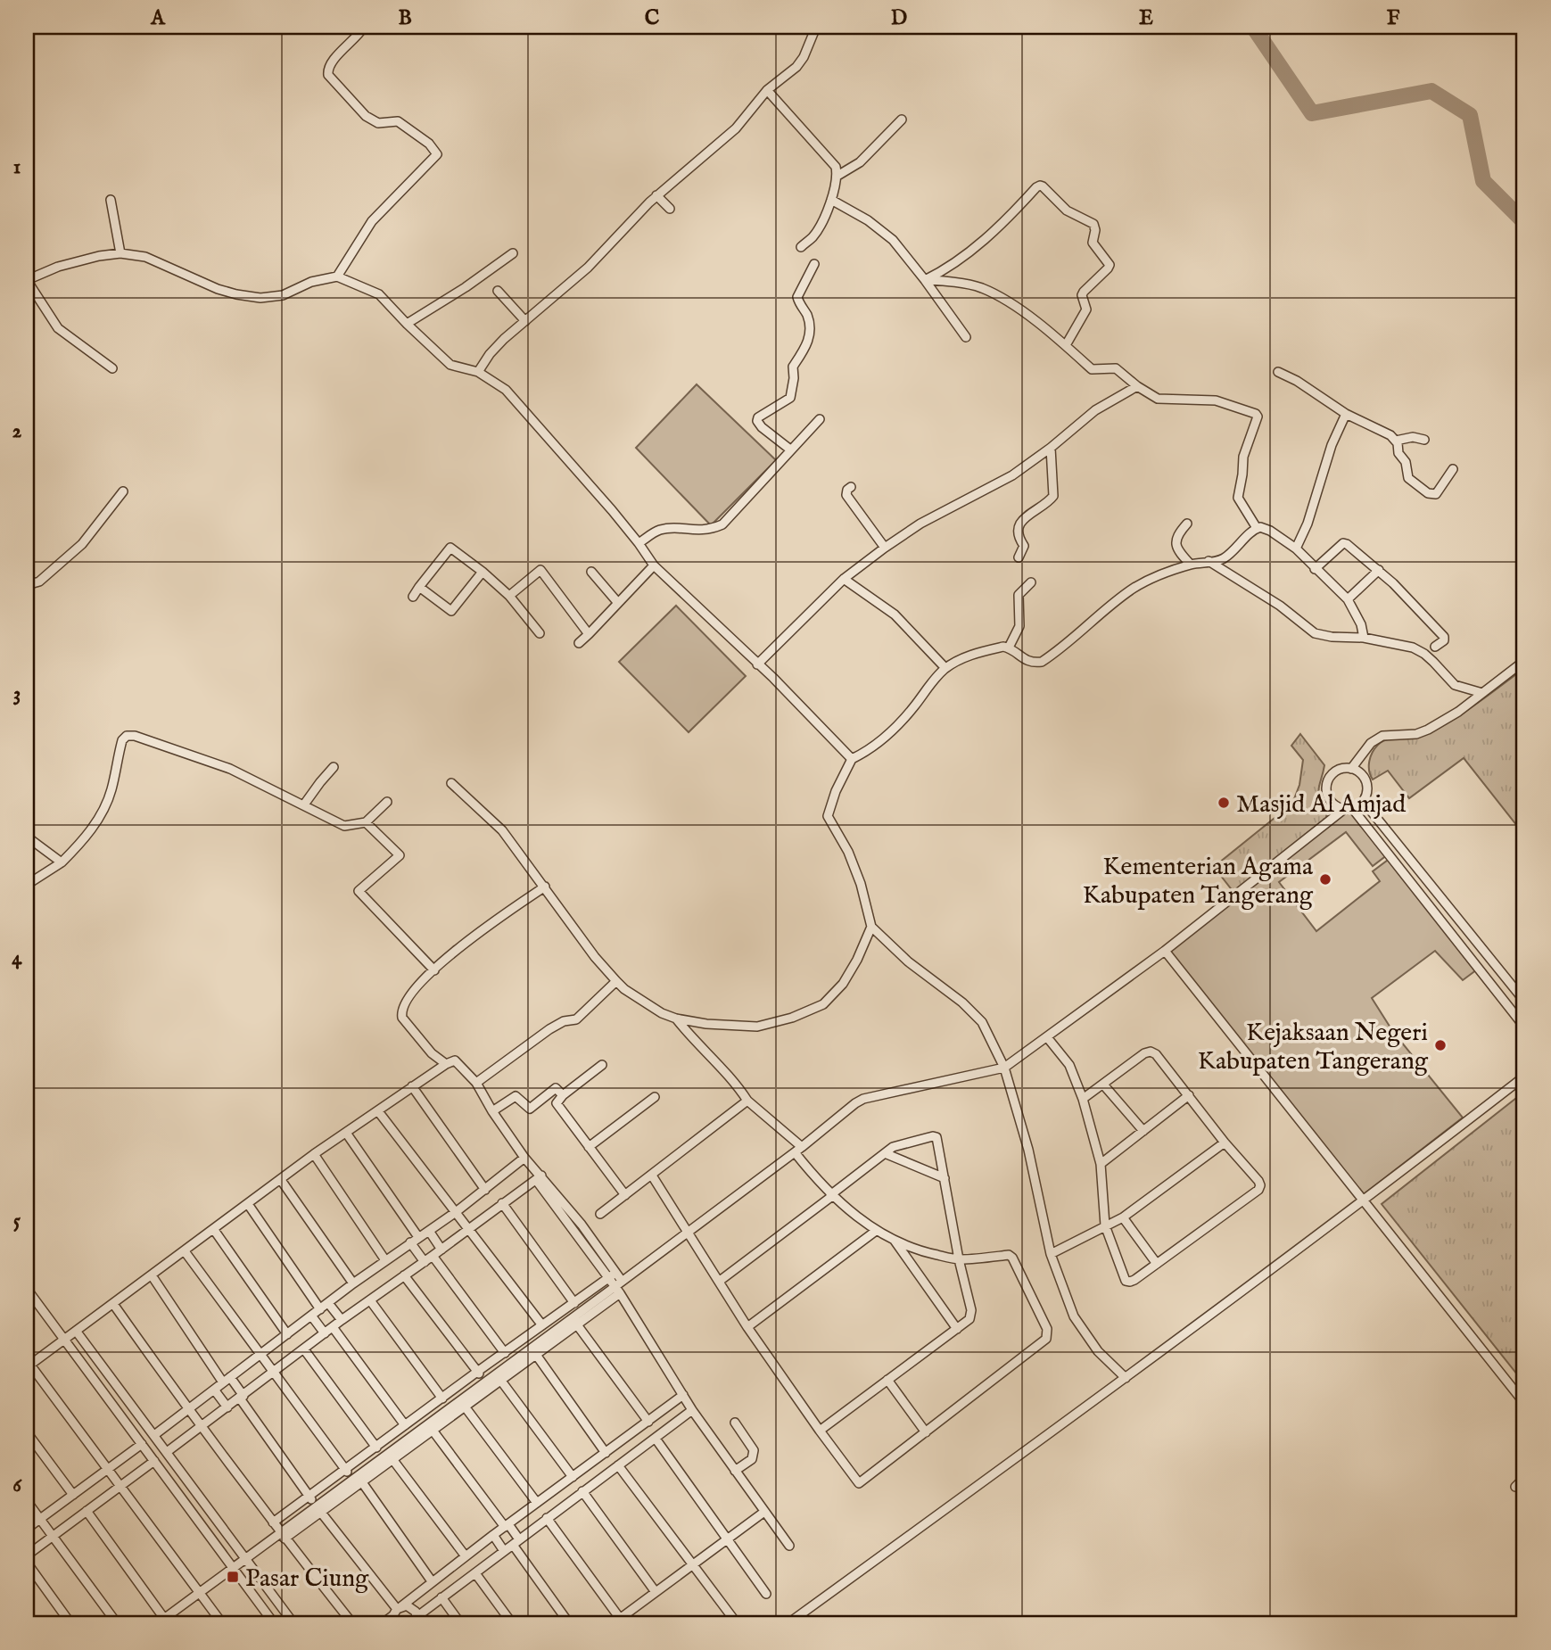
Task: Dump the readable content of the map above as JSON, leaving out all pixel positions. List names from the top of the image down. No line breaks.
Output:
{"places":{"other":["Masjid Al Amjad","Kementerian Agama Kabupaten Tangerang","Kejaksaan Negeri Kabupaten Tangerang"],"transit":["Pasar Ciung"]},"grid":{"columns":["A","B","C","D","E","F"],"rows":["1","2","3","4","5","6"]}}
